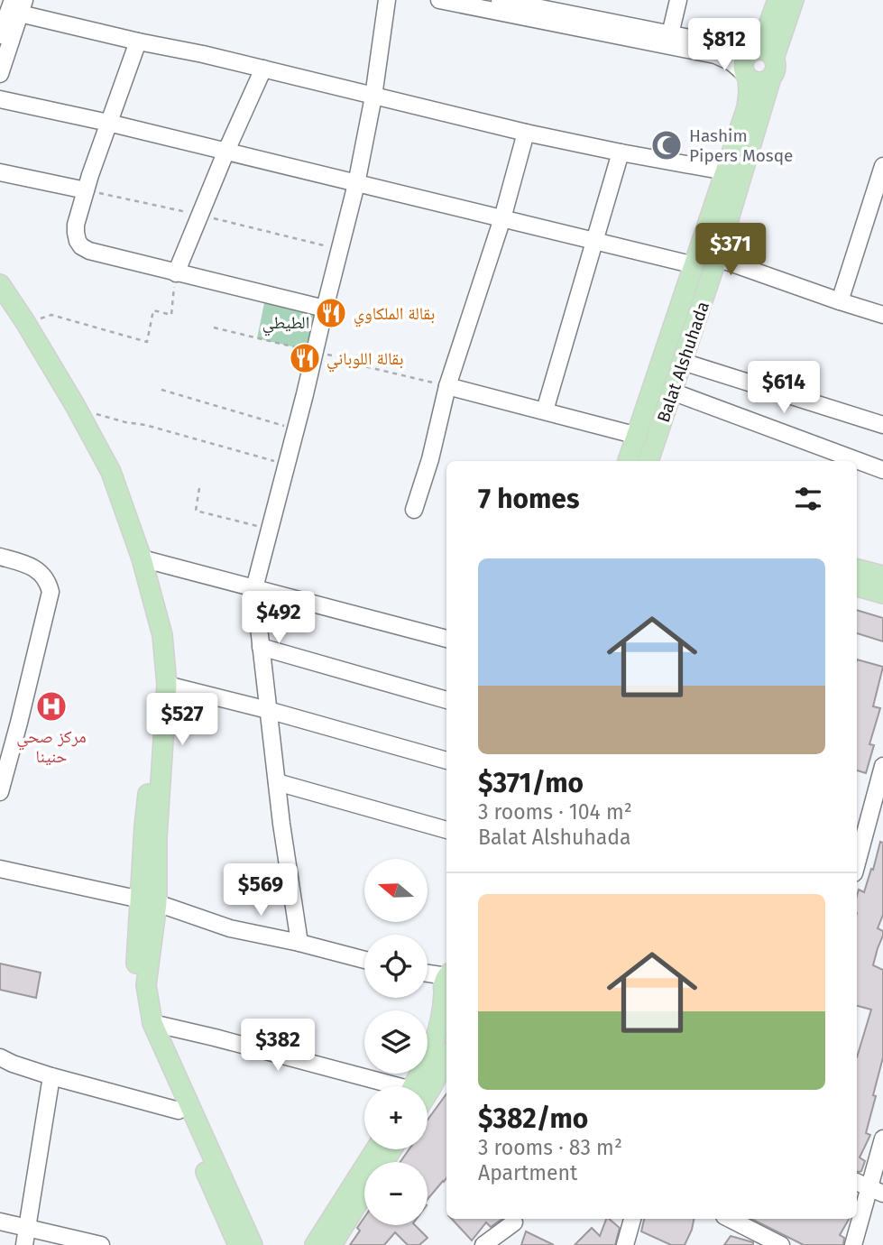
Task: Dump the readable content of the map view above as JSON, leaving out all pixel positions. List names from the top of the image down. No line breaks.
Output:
{"streets":{"main road":["Balat Alshuhada"]},"parks":["الطيطي"],"places":{"mosque":["Hashim Pipers Mosqe"],"restaurant":["بقالة الملكاوي","بقالة اللوباني"],"hospital":["مركز صحي حنينا"]},"north":"left","page":{"price":["$812","$371","$614","$492","$527","$569","$382"],"heading":"7 homes","list":[{"name":"$371/mo","note":"3 rooms · 104 m² · Balat Alshuhada"},{"name":"$382/mo","note":"3 rooms · 83 m² · Apartment"}],"map_buttons":["+","−"]}}
